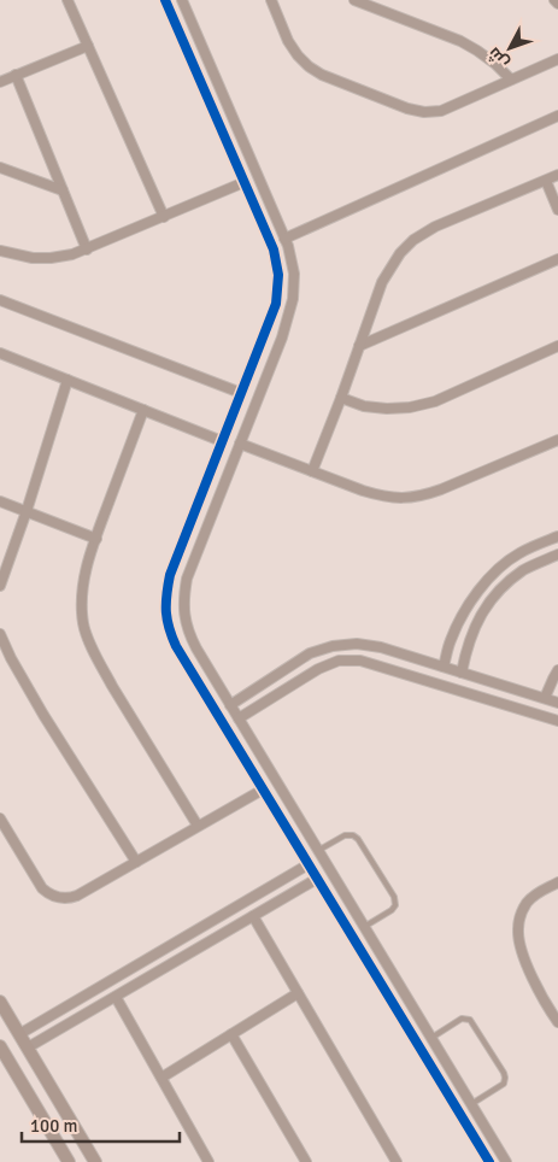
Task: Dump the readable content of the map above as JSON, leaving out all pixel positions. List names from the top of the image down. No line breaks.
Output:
{"scale_bar":"100 m","north":"bottom left"}
